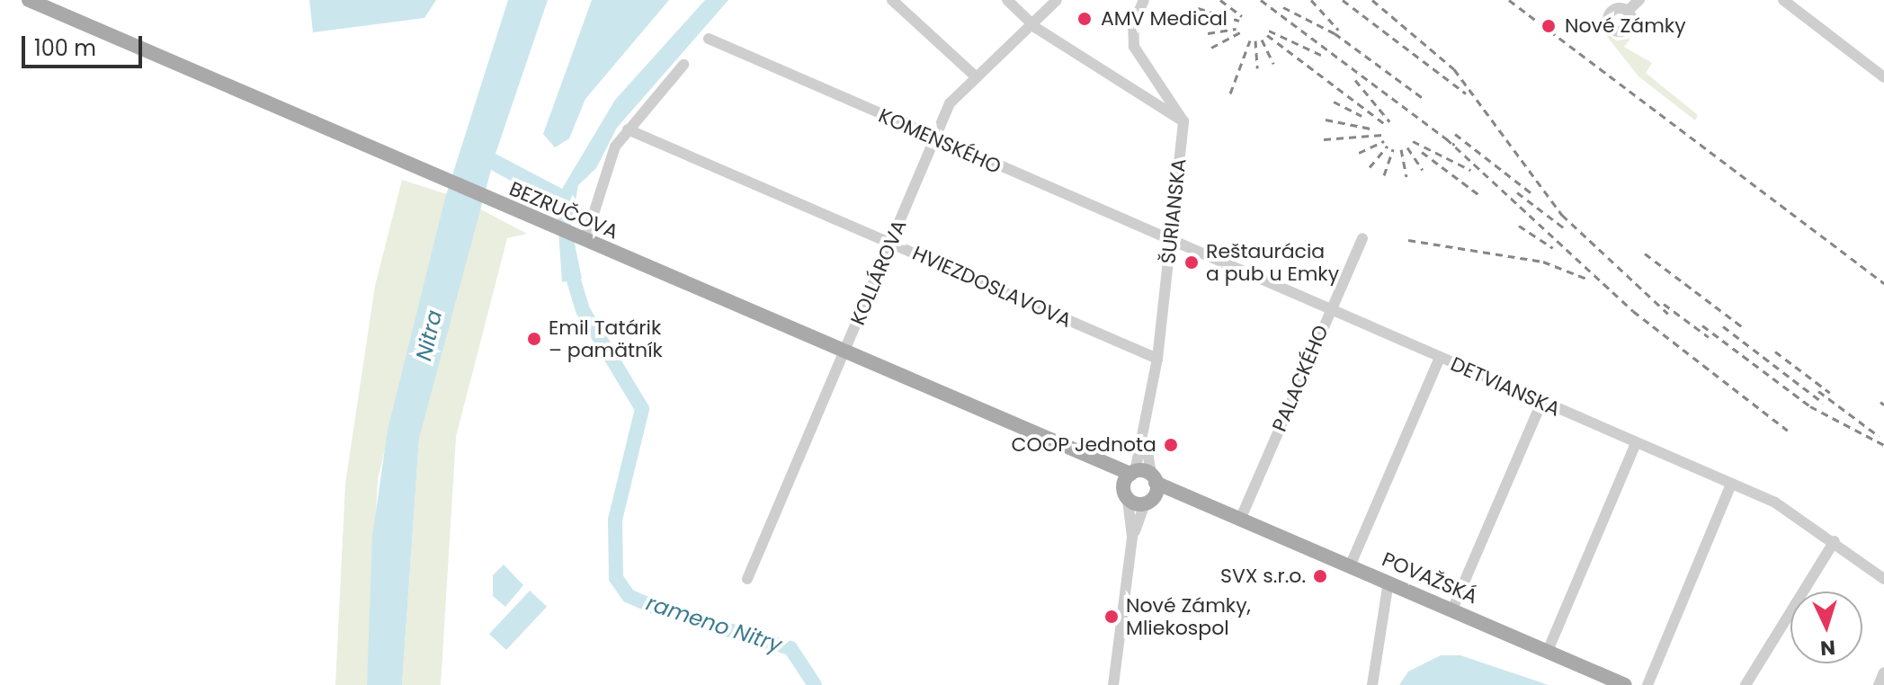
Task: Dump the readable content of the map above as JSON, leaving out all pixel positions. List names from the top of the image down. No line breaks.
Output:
{"streets":{"main road":["BEZRUČOVA","POVAŽSKÁ"],"street":["KOMENSKÉHO","ŠURIANSKA","KOLLÁROVA","HVIEZDOSLAVOVA","PALACKÉHO","DETVIANSKA"]},"crossings":[["KOMENSKÉHO","ŠURIANSKA"],["KOMENSKÉHO","KOLLÁROVA"],["KOMENSKÉHO","DETVIANSKA"],["BEZRUČOVA","ŠURIANSKA"],["BEZRUČOVA","KOLLÁROVA"],["BEZRUČOVA","POVAŽSKÁ"],["ŠURIANSKA","HVIEZDOSLAVOVA"],["ŠURIANSKA","DETVIANSKA"],["ŠURIANSKA","POVAŽSKÁ"],["KOLLÁROVA","HVIEZDOSLAVOVA"],["PALACKÉHO","DETVIANSKA"],["PALACKÉHO","POVAŽSKÁ"]],"water":["Nitra","rameno Nitry"],"places":["AMV Medical","Nové Zámky","Reštaurácia a pub u Emky","Emil Tatárik – pamätník","COOP Jednota","SVX s.r.o.","Nové Zámky, Mliekospol"],"scale_bar":"100 m","north":"bottom"}
